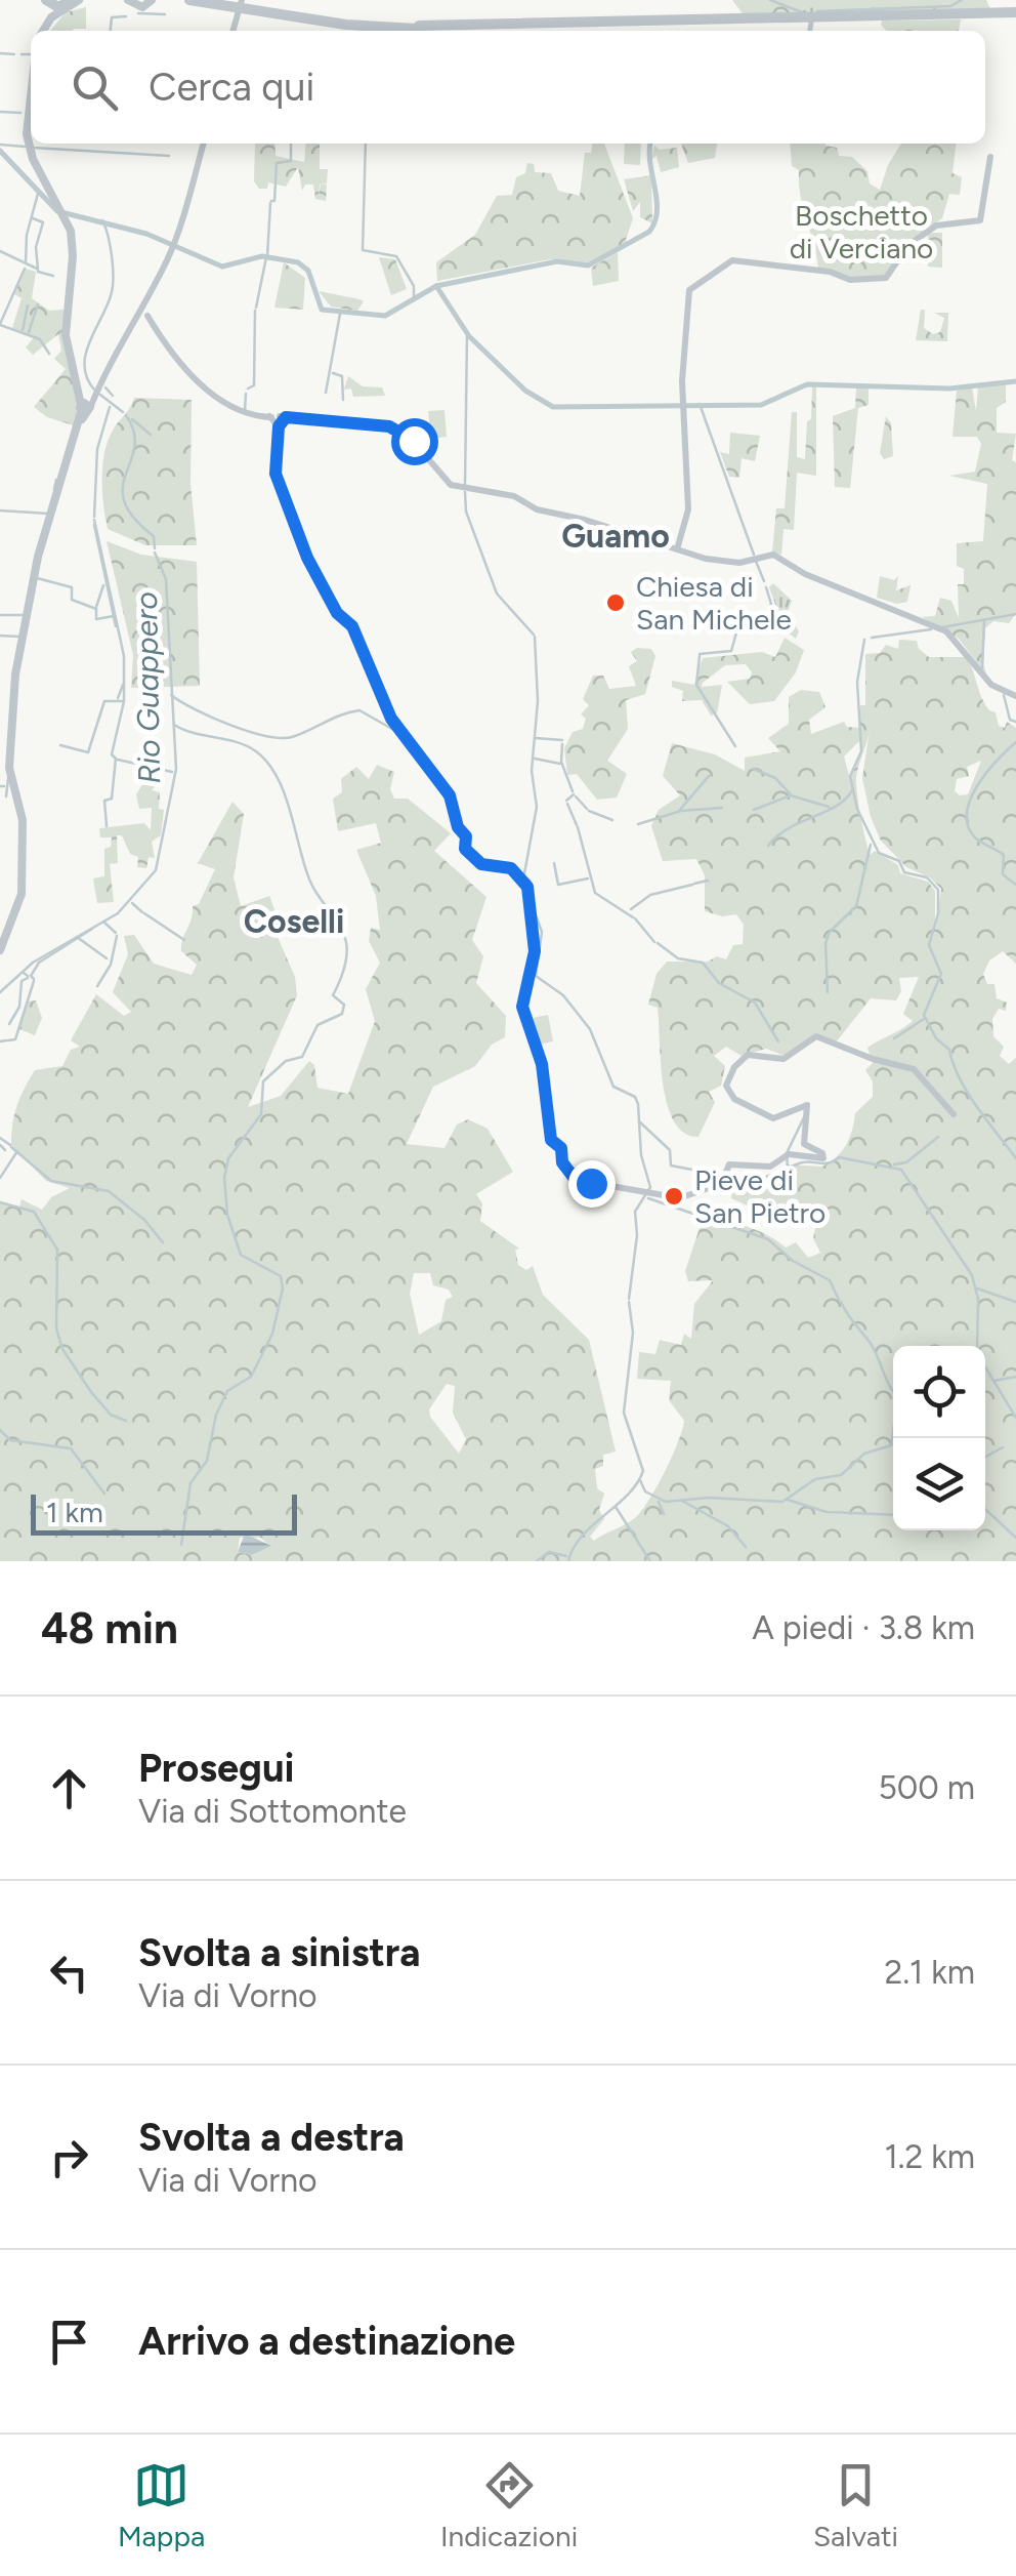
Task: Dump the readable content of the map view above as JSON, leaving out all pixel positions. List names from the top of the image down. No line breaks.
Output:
{"districts":["Guamo","Coselli"],"water":["Rio Guappero"],"parks":["Boschetto di Verciano"],"places":["Chiesa di San Michele","Pieve di San Pietro"],"scale_bar":"1 km","page":{"search":"Cerca qui","scale":"1 km","heading":["48 min","A piedi · 3.8 km"],"list":[["Prosegui","Via di Sottomonte","500 m"],["Svolta a sinistra","Via di Vorno","2.1 km"],["Svolta a destra","Via di Vorno","1.2 km"],"Arrivo a destinazione"],"nav":["Mappa","Indicazioni","Salvati"]}}
